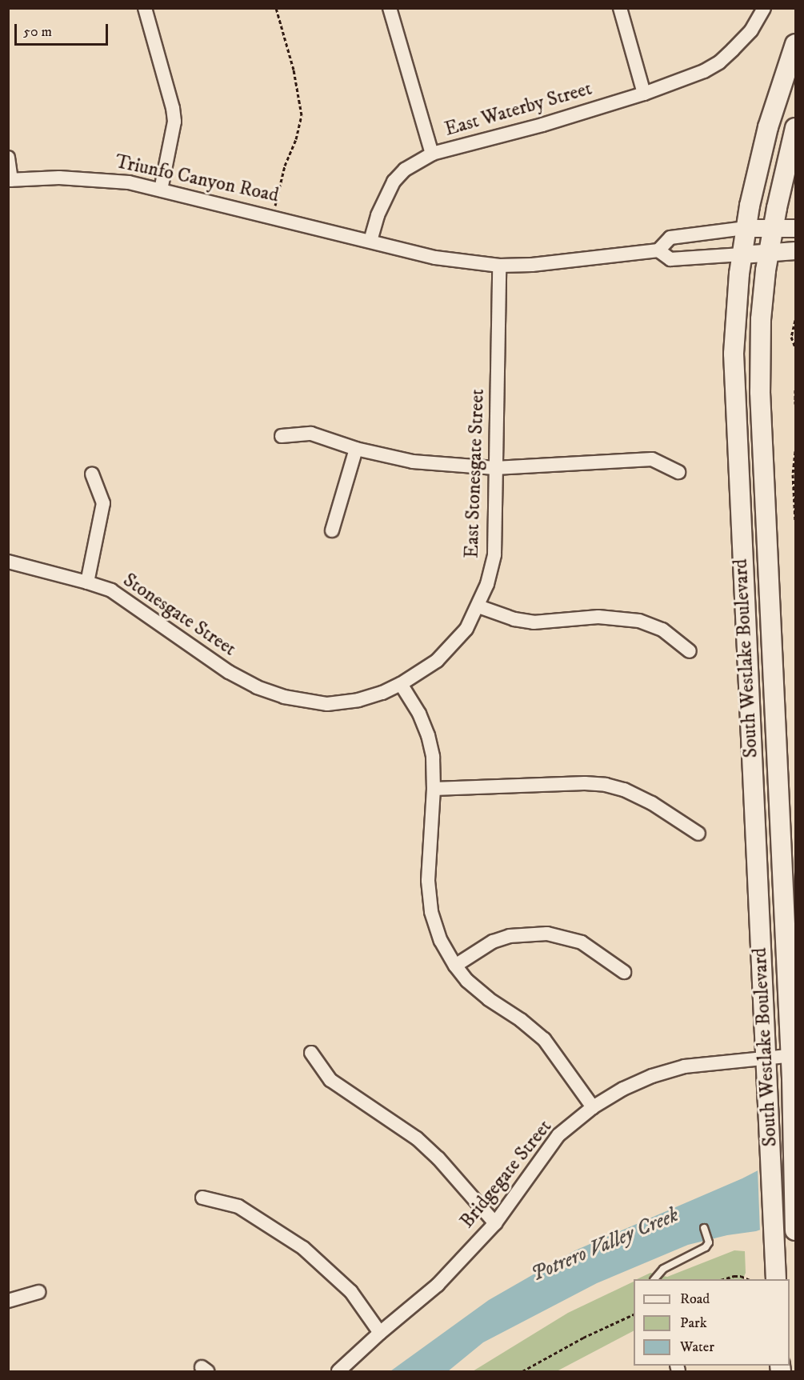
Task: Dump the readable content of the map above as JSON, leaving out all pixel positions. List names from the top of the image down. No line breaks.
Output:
{"streets":{"main road":["South Westlake Boulevard"],"street":["East Waterby Street","Triunfo Canyon Road","East Stonesgate Street","Stonesgate Street","Bridgegate Street"]},"crossings":[["East Waterby Street","Triunfo Canyon Road"],["Triunfo Canyon Road","East Stonesgate Street"],["East Stonesgate Street","Stonesgate Street"],["South Westlake Boulevard","Bridgegate Street"]],"water":["Potrero Valley Creek"],"legend":["Road","Park","Water"],"scale_bar":"50 m"}
